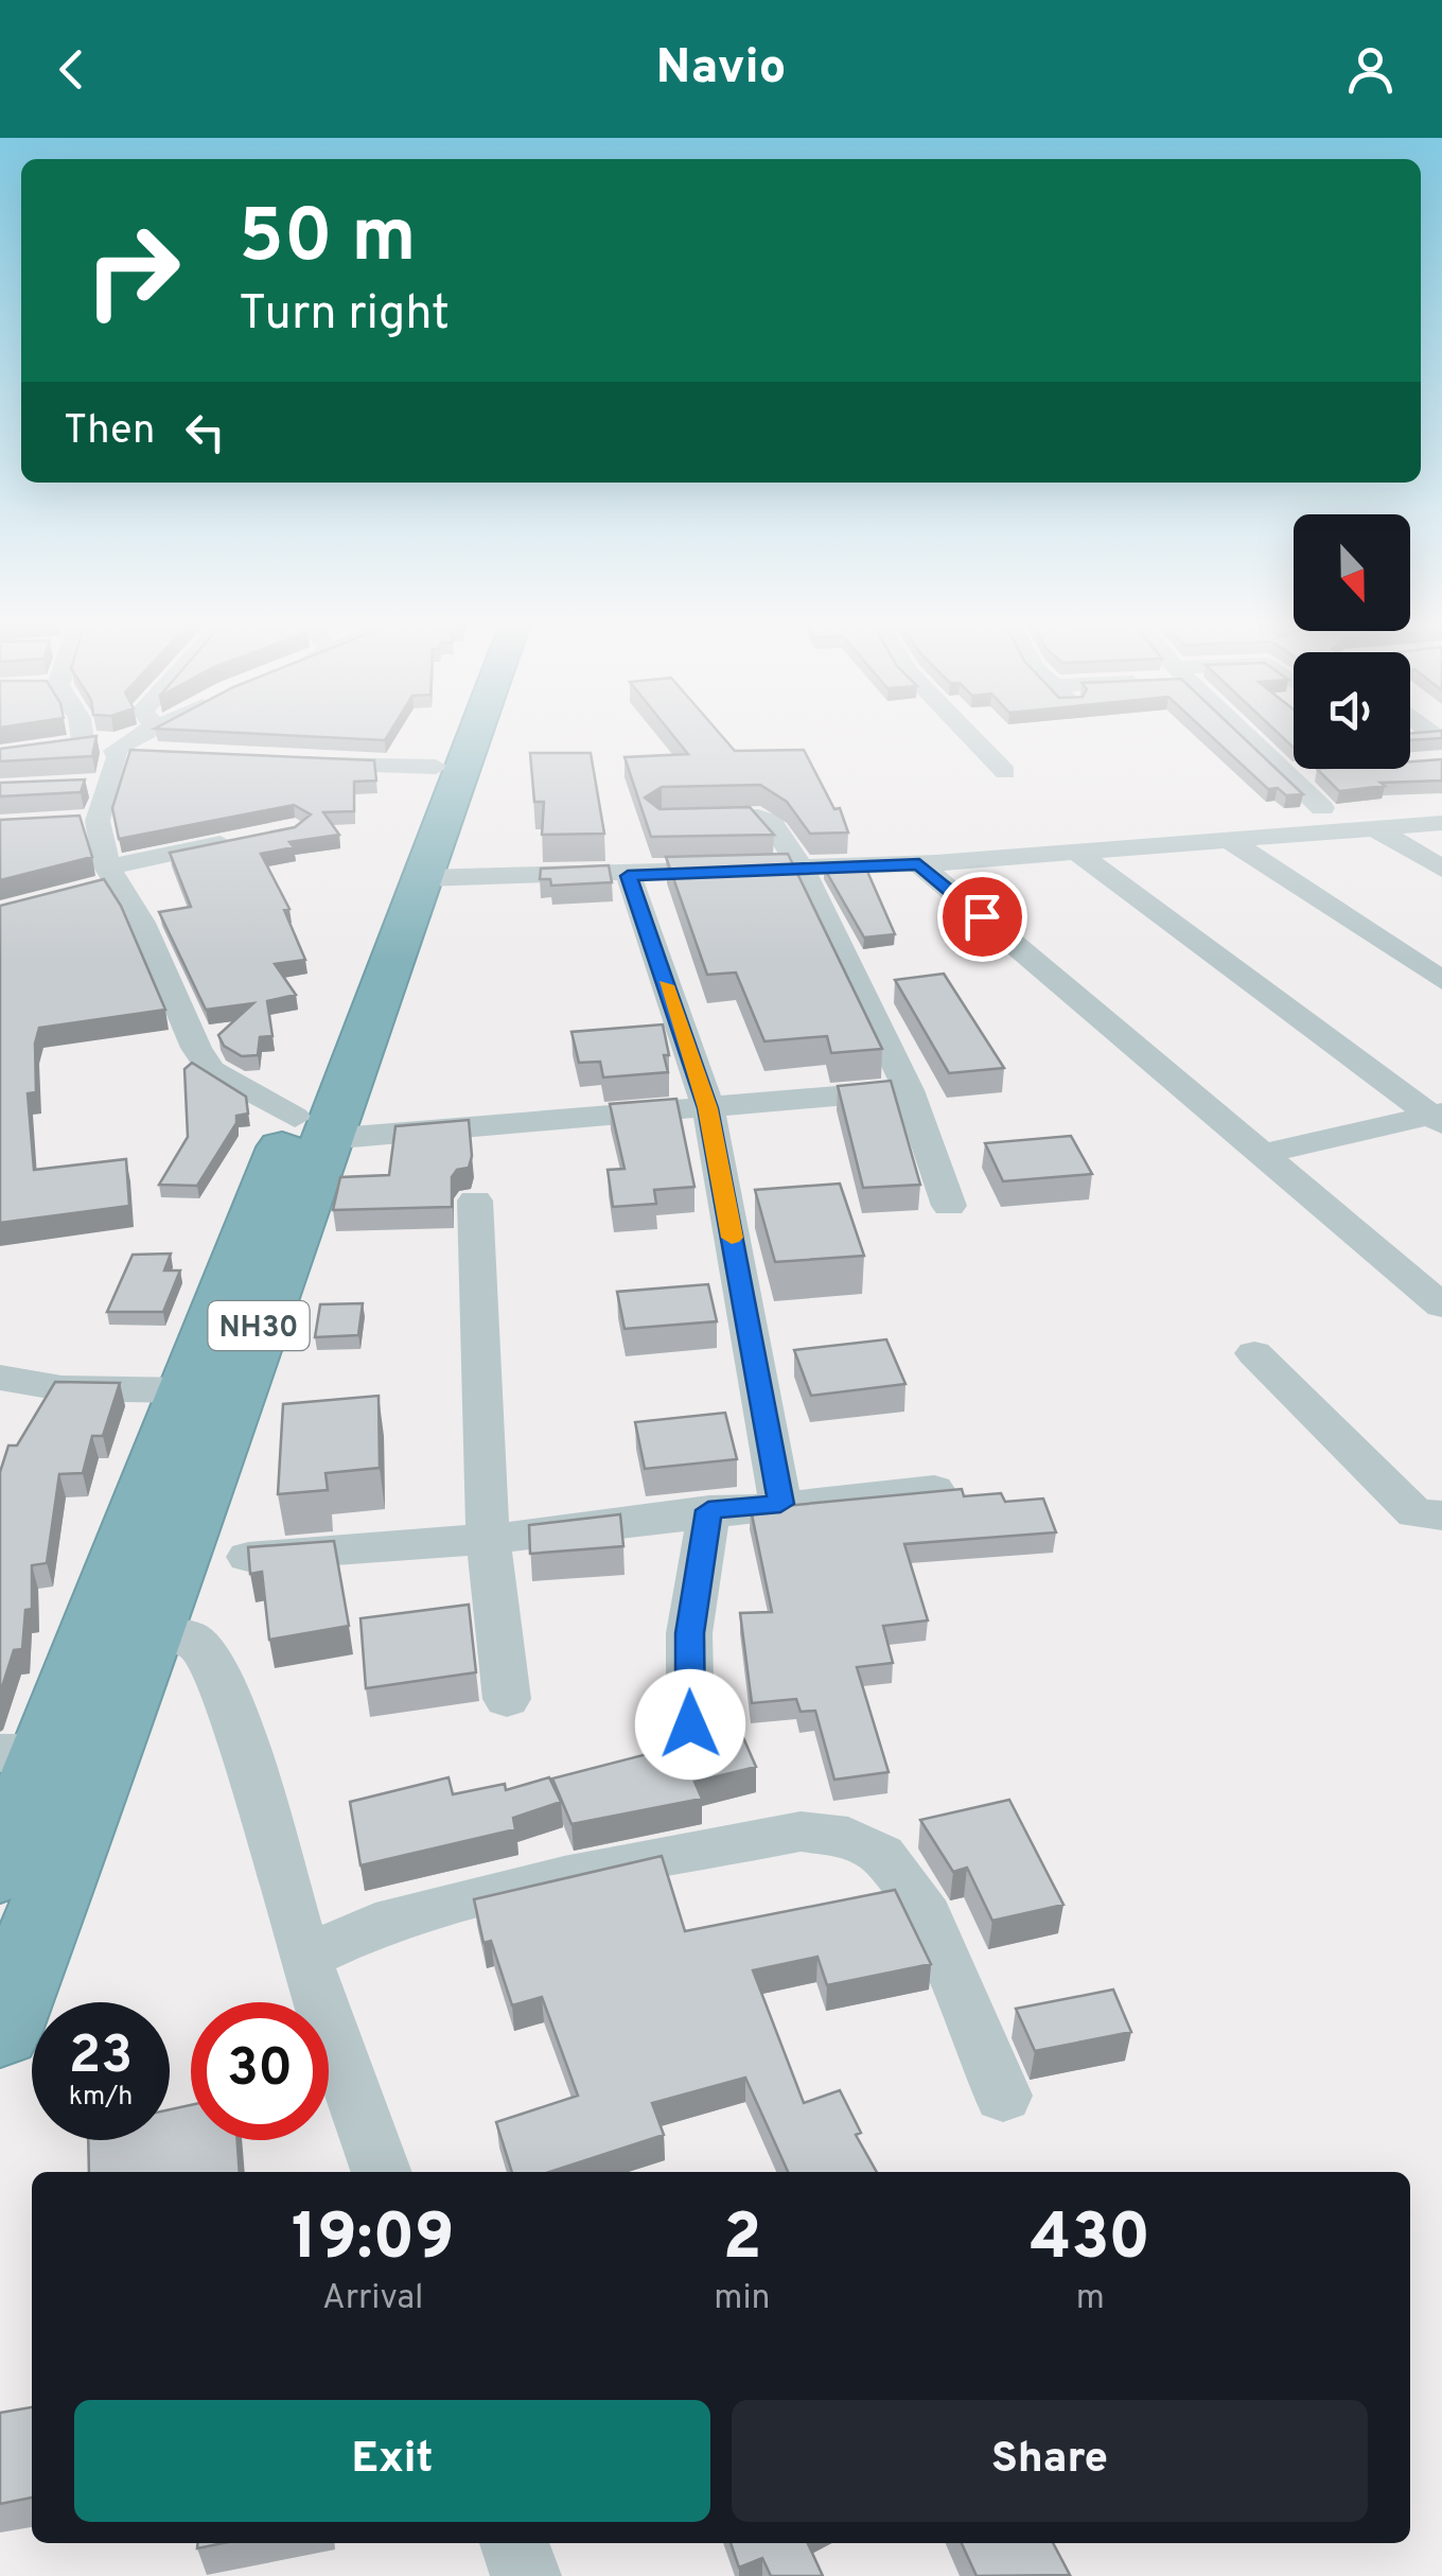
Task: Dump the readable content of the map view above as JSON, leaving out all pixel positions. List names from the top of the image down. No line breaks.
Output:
{"streets":{"highway":["NH30"]},"north":"bottom","page":{"header":"Navio","turn":["50 m","Turn right"],"then":"Then","speed":"23 km/h","limit":"30","eta":["19:09","Arrival","2","min","430","m"],"buttons":["Exit","Share"]}}
